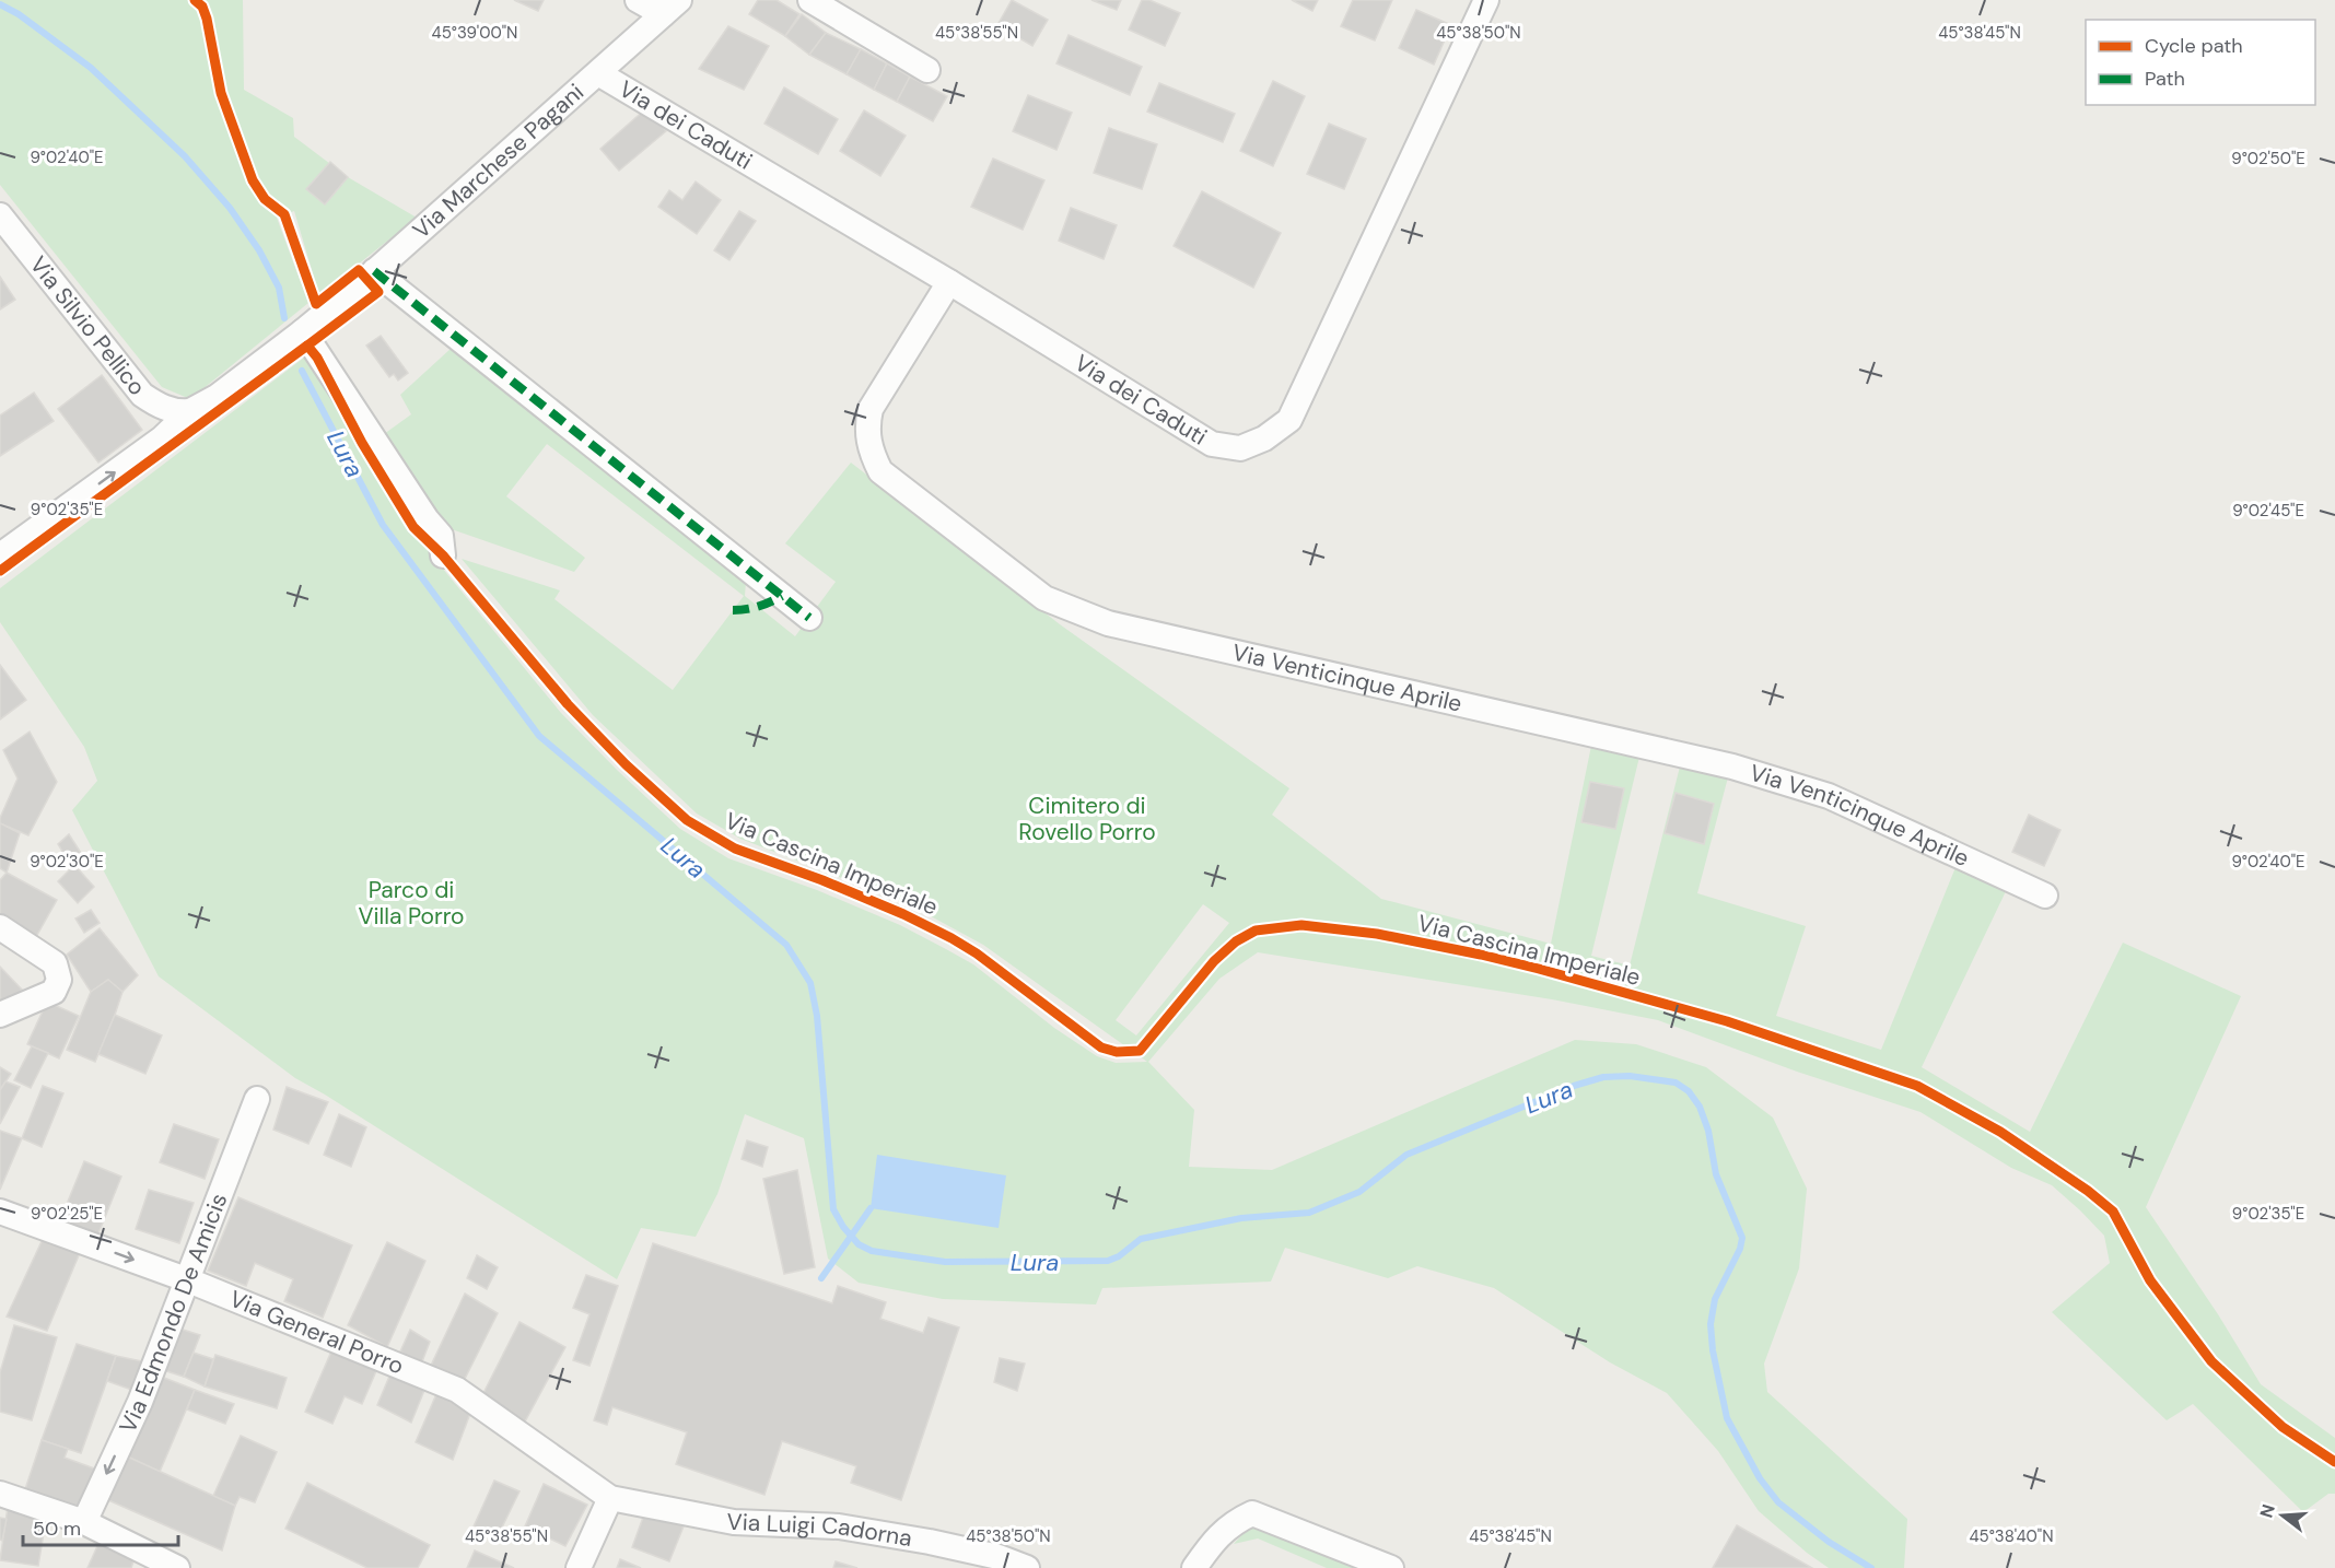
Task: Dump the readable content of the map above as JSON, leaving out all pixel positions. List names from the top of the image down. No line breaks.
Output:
{"streets":{"street":["Via dei Caduti","Via Marchese Pagani","Via Silvio Pellico","Via Venticinque Aprile","Via Edmondo De Amicis","Via General Porro","Via Luigi Cadorna"],"cycle path":["Via Cascina Imperiale"]},"crossings":[["Via dei Caduti","Via Marchese Pagani"],["Via dei Caduti","Via Venticinque Aprile"],["Via Marchese Pagani","Via Silvio Pellico"],["Via Edmondo De Amicis","Via General Porro"],["Via General Porro","Via Luigi Cadorna"]],"one_way":["Via Edmondo De Amicis"],"water":["Lura"],"parks":["Cimitero di Rovello Porro","Parco di Villa Porro"],"legend":["Cycle path","Path"],"scale_bar":"50 m","north":"left","coordinates":["45°39'00\"N","45°38'55\"N","45°38'50\"N","45°38'45\"N","9°02'40\"E","9°02'50\"E","9°02'35\"E","9°02'45\"E","9°02'30\"E","9°02'25\"E","45°38'40\"N"]}
